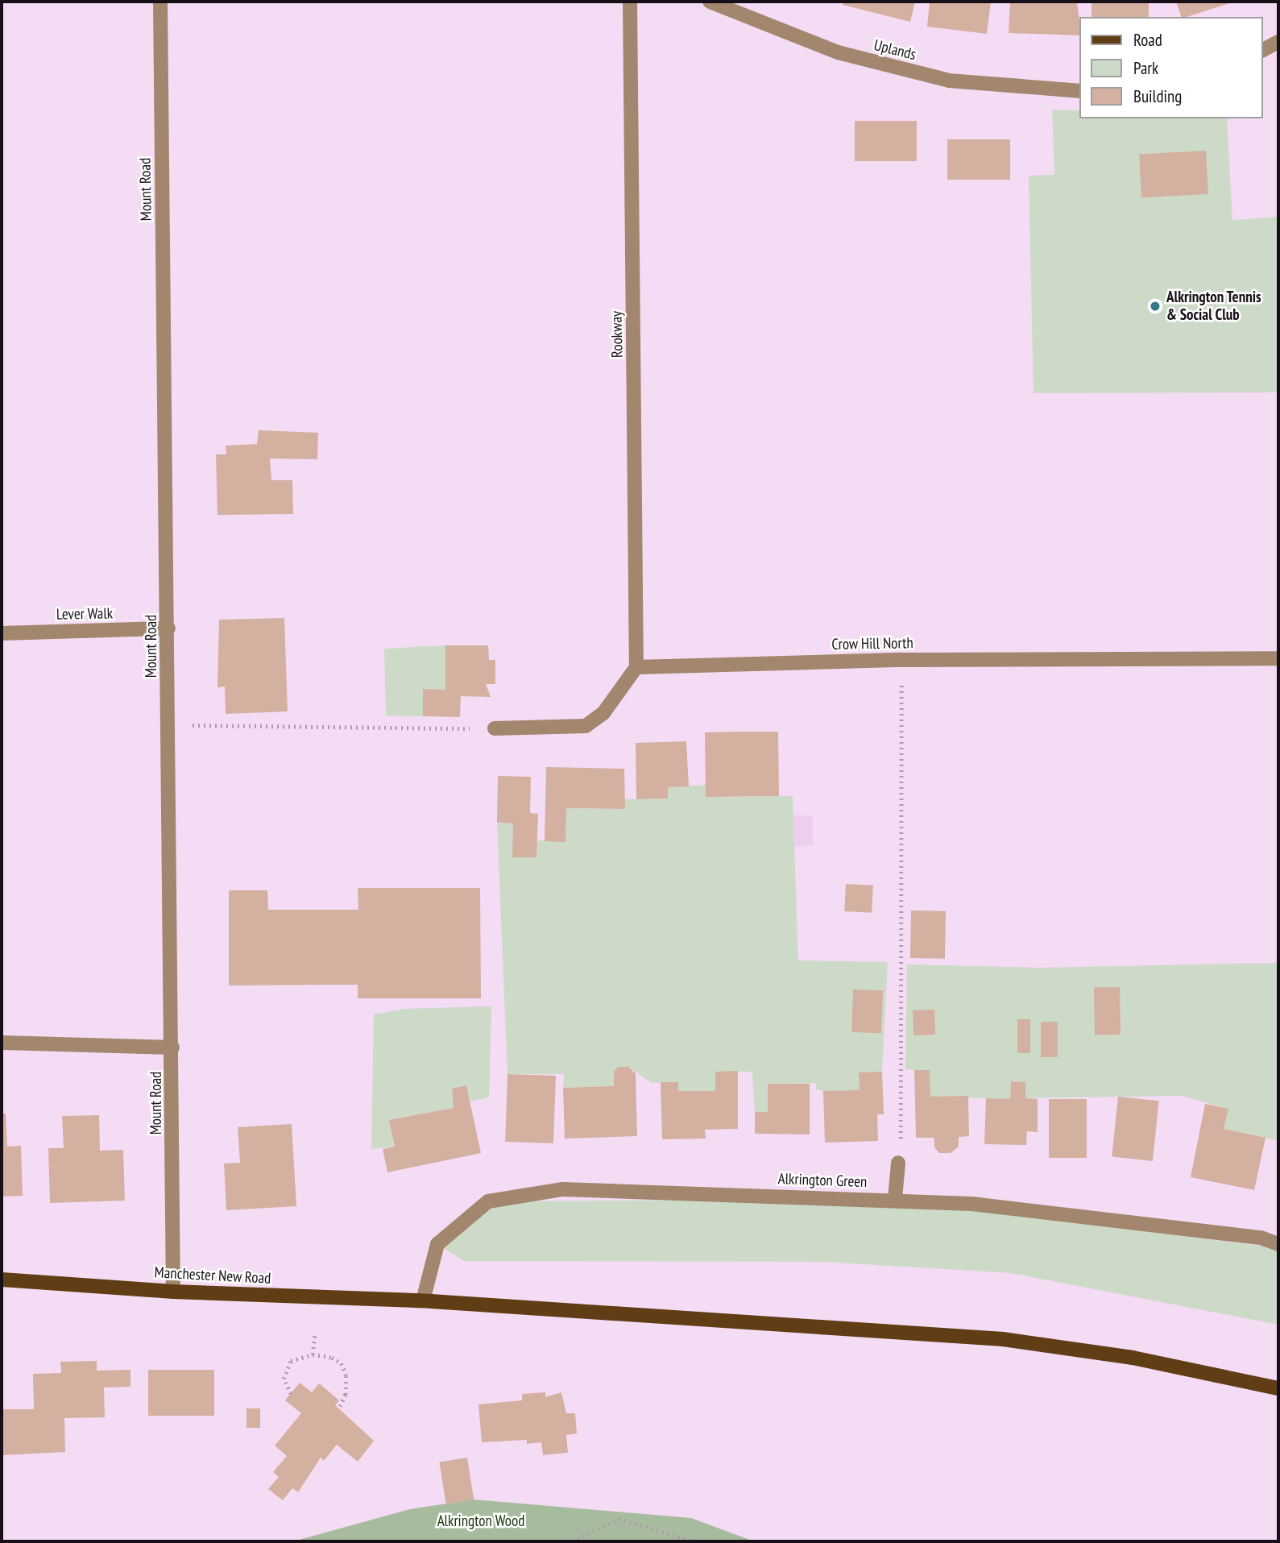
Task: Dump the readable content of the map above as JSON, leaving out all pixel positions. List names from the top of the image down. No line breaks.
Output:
{"streets":{"main road":["Manchester New Road"],"street":["Uplands","Mount Road","Rookway","Lever Walk","Crow Hill North","Alkrington Green"]},"crossings":[["Mount Road","Lever Walk"],["Mount Road","Manchester New Road"],["Rookway","Crow Hill North"],["Alkrington Green","Manchester New Road"]],"parks":["Alkrington Wood"],"places":["Alkrington Tennis & Social Club"],"legend":["Road","Park","Building"]}
